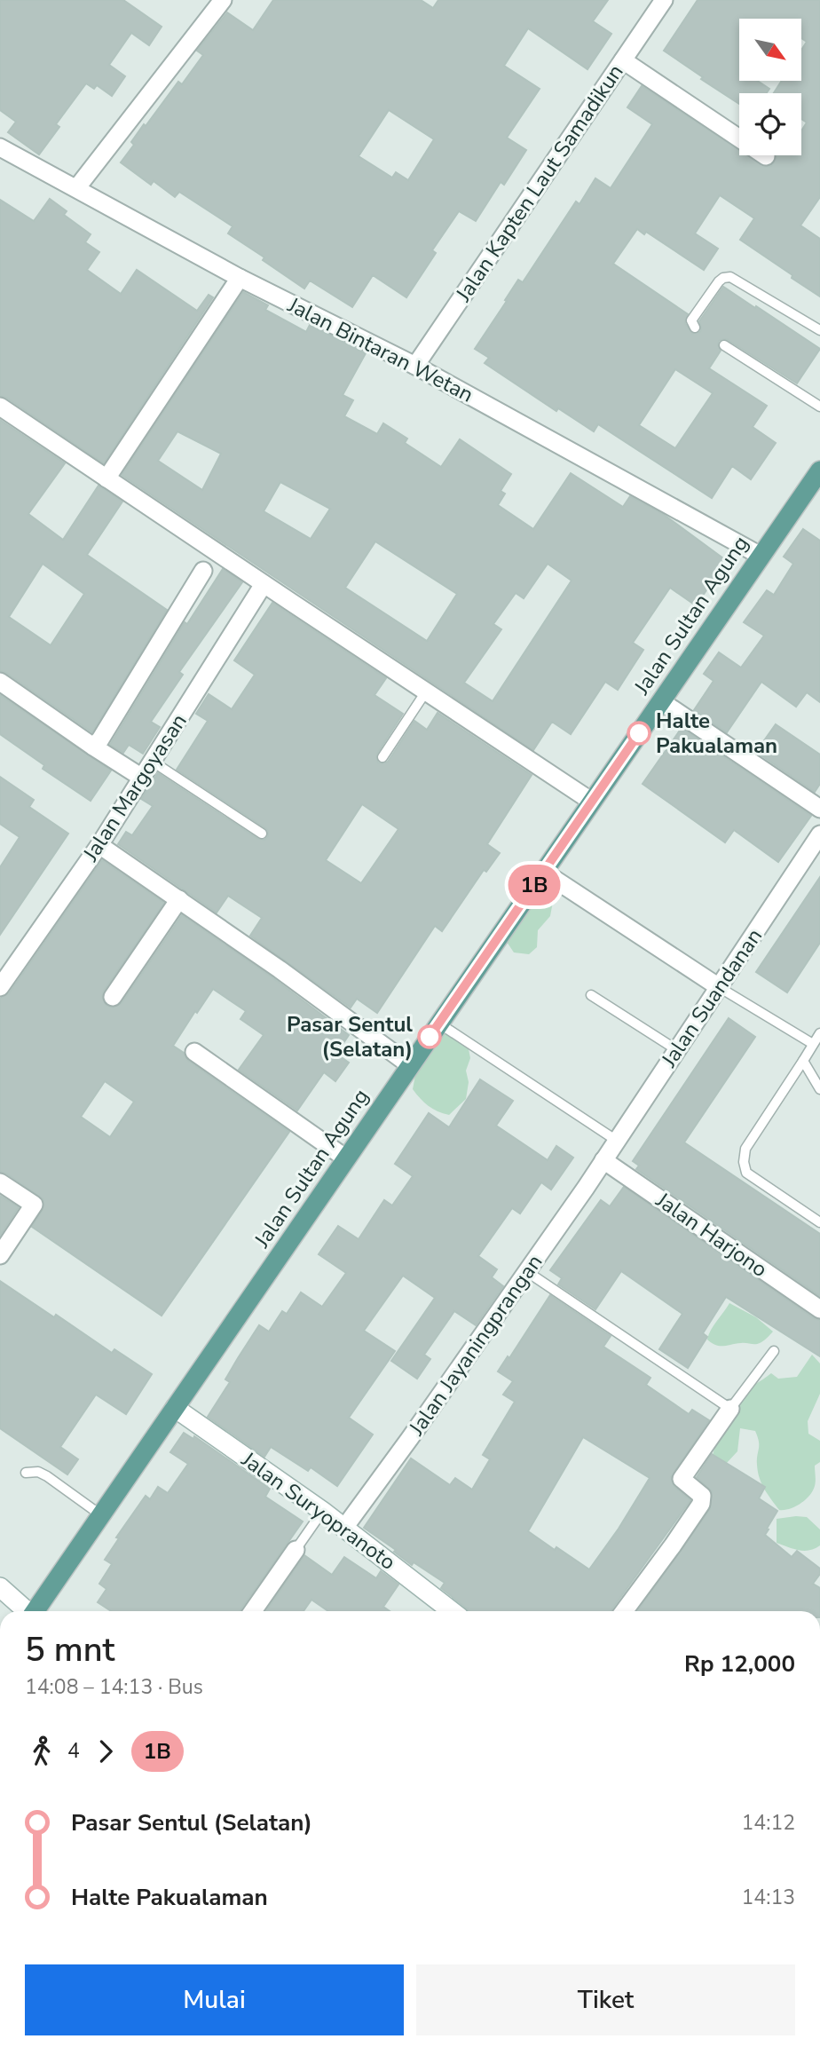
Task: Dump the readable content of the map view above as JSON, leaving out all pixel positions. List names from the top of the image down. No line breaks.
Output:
{"streets":{"main road":["Jalan Sultan Agung","Jalan Suryopranoto"],"street":["Jalan Kapten Laut Samadikun","Jalan Bintaran Wetan","Jalan Margoyasan","Jalan Suandanan","Jalan Harjono","Jalan Jayaningprangan"]},"crossings":[["Jalan Kapten Laut Samadikun","Jalan Bintaran Wetan"],["Jalan Bintaran Wetan","Jalan Sultan Agung"],["Jalan Sultan Agung","Jalan Suryopranoto"],["Jalan Suandanan","Jalan Harjono"],["Jalan Suandanan","Jalan Jayaningprangan"],["Jalan Harjono","Jalan Jayaningprangan"],["Jalan Jayaningprangan","Jalan Suryopranoto"]],"places":["Halte Pakualaman","Pasar Sentul (Selatan)"],"lines":["bus line 1B"],"north":"bottom right","page":{"on_map":"1B","heading":["5 mnt","14:08 – 14:13 · Bus","Rp 12,000"],"legs":["4","1B"],"list":[{"name":"Pasar Sentul (Selatan)","value":"14:12"},{"name":"Halte Pakualaman","value":"14:13"}],"buttons":["Mulai","Tiket"]}}
